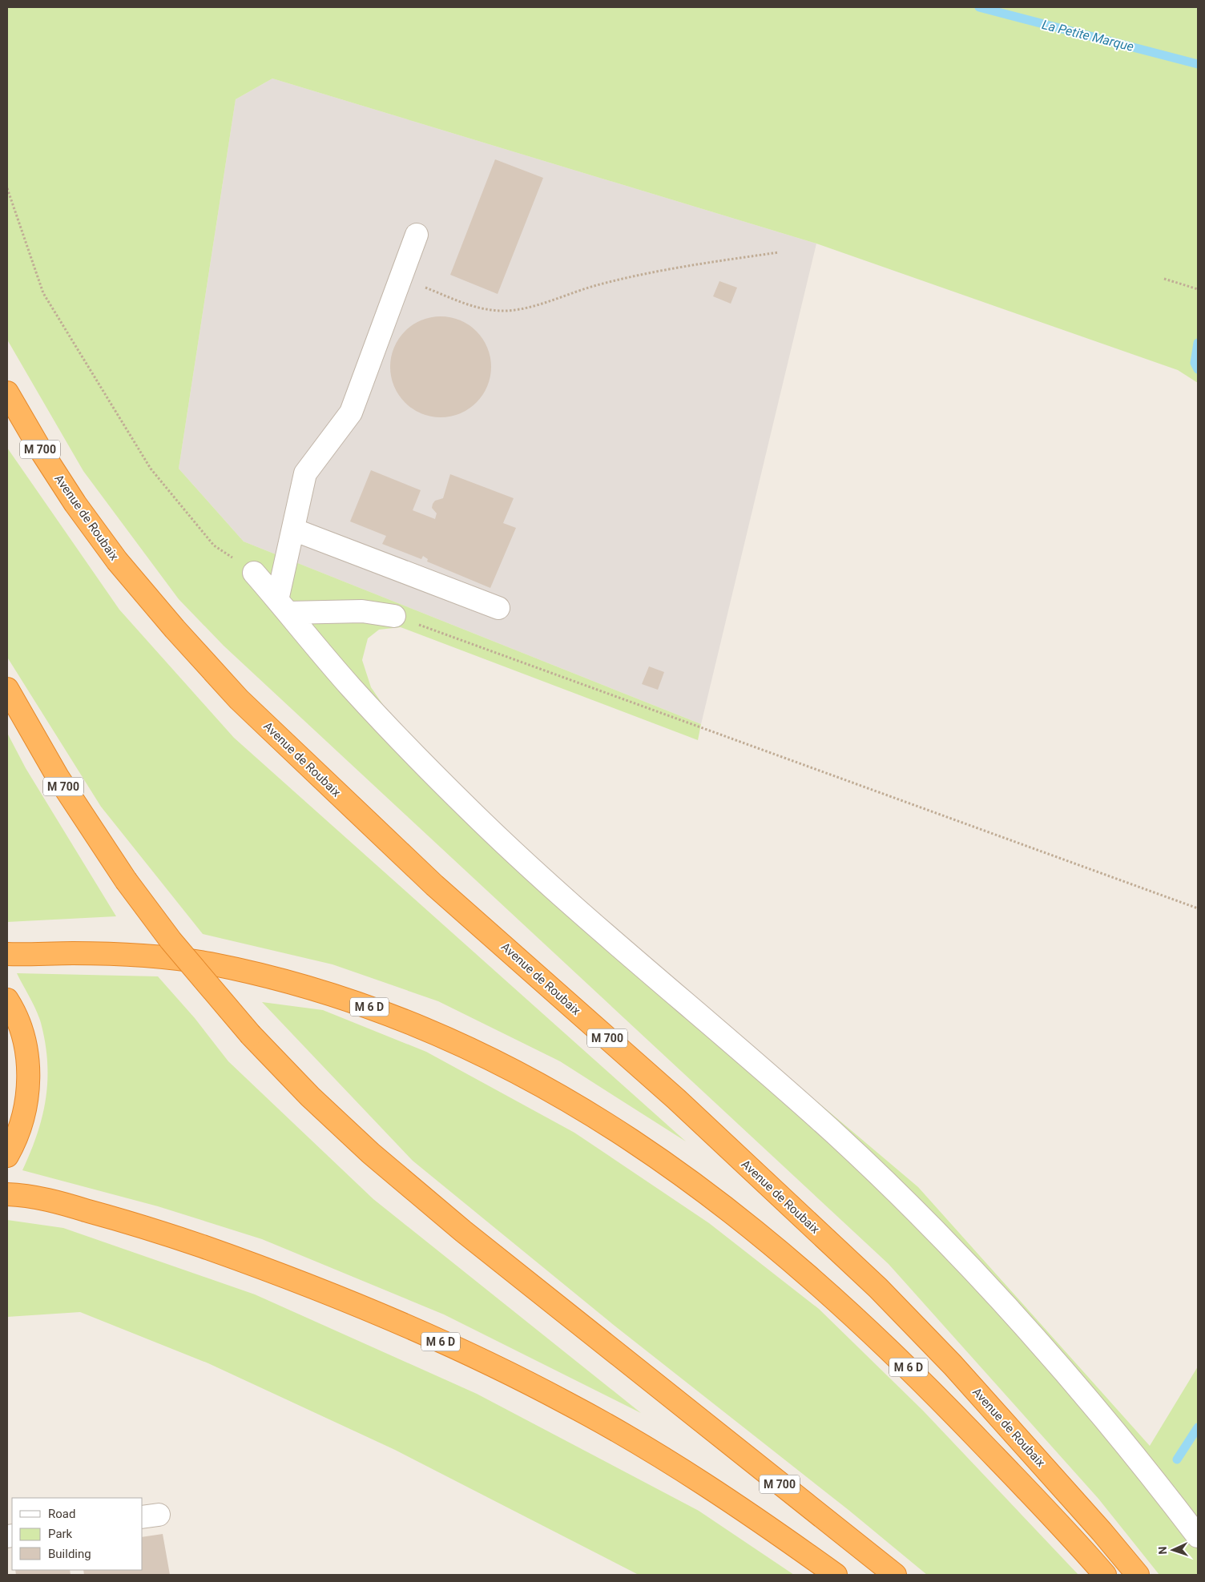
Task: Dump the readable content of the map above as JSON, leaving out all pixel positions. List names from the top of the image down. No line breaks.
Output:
{"streets":{"highway":["M 700","Avenue de Roubaix","M 6 D"]},"water":["La Petite Marque"],"legend":["Road","Park","Building"],"north":"left"}
